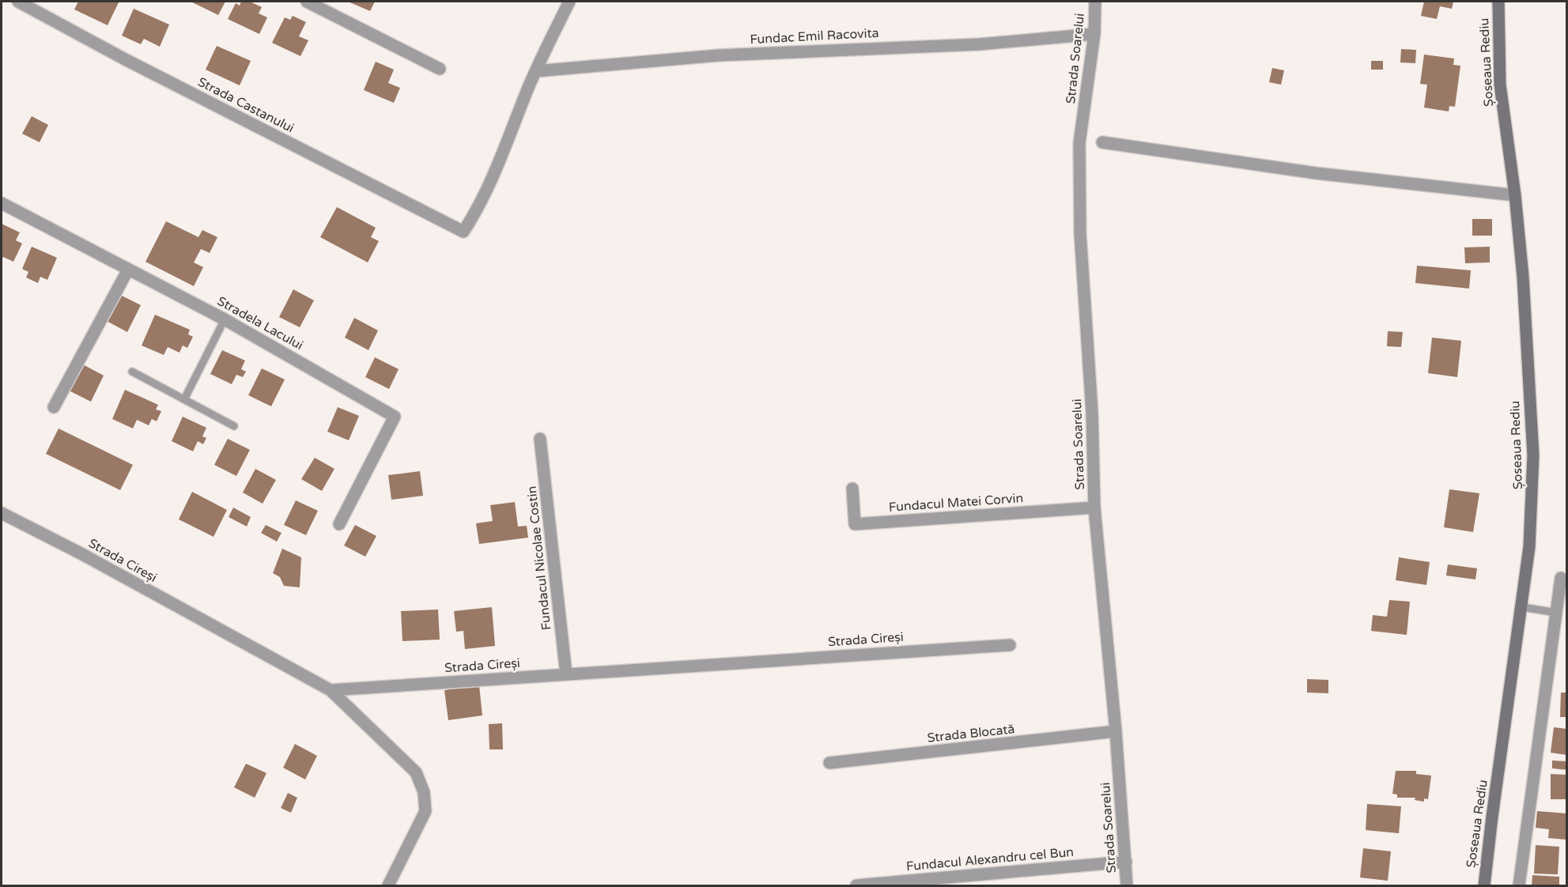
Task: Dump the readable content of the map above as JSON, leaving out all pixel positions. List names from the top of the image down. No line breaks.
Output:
{"streets":{"main road":["Șoseaua Rediu"],"street":["Fundac Emil Racovita","Strada Soarelui","Strada Castanului","Stradela Lacului","Fundacul Matei Corvin","Fundacul Nicolae Costin","Strada Cireși","Strada Blocată","Fundacul Alexandru cel Bun"]},"crossings":[["Fundac Emil Racovita","Strada Soarelui"],["Fundac Emil Racovita","Strada Castanului"],["Strada Soarelui","Fundacul Matei Corvin"],["Strada Soarelui","Strada Blocată"],["Strada Soarelui","Fundacul Alexandru cel Bun"],["Fundacul Nicolae Costin","Strada Cireși"]]}
